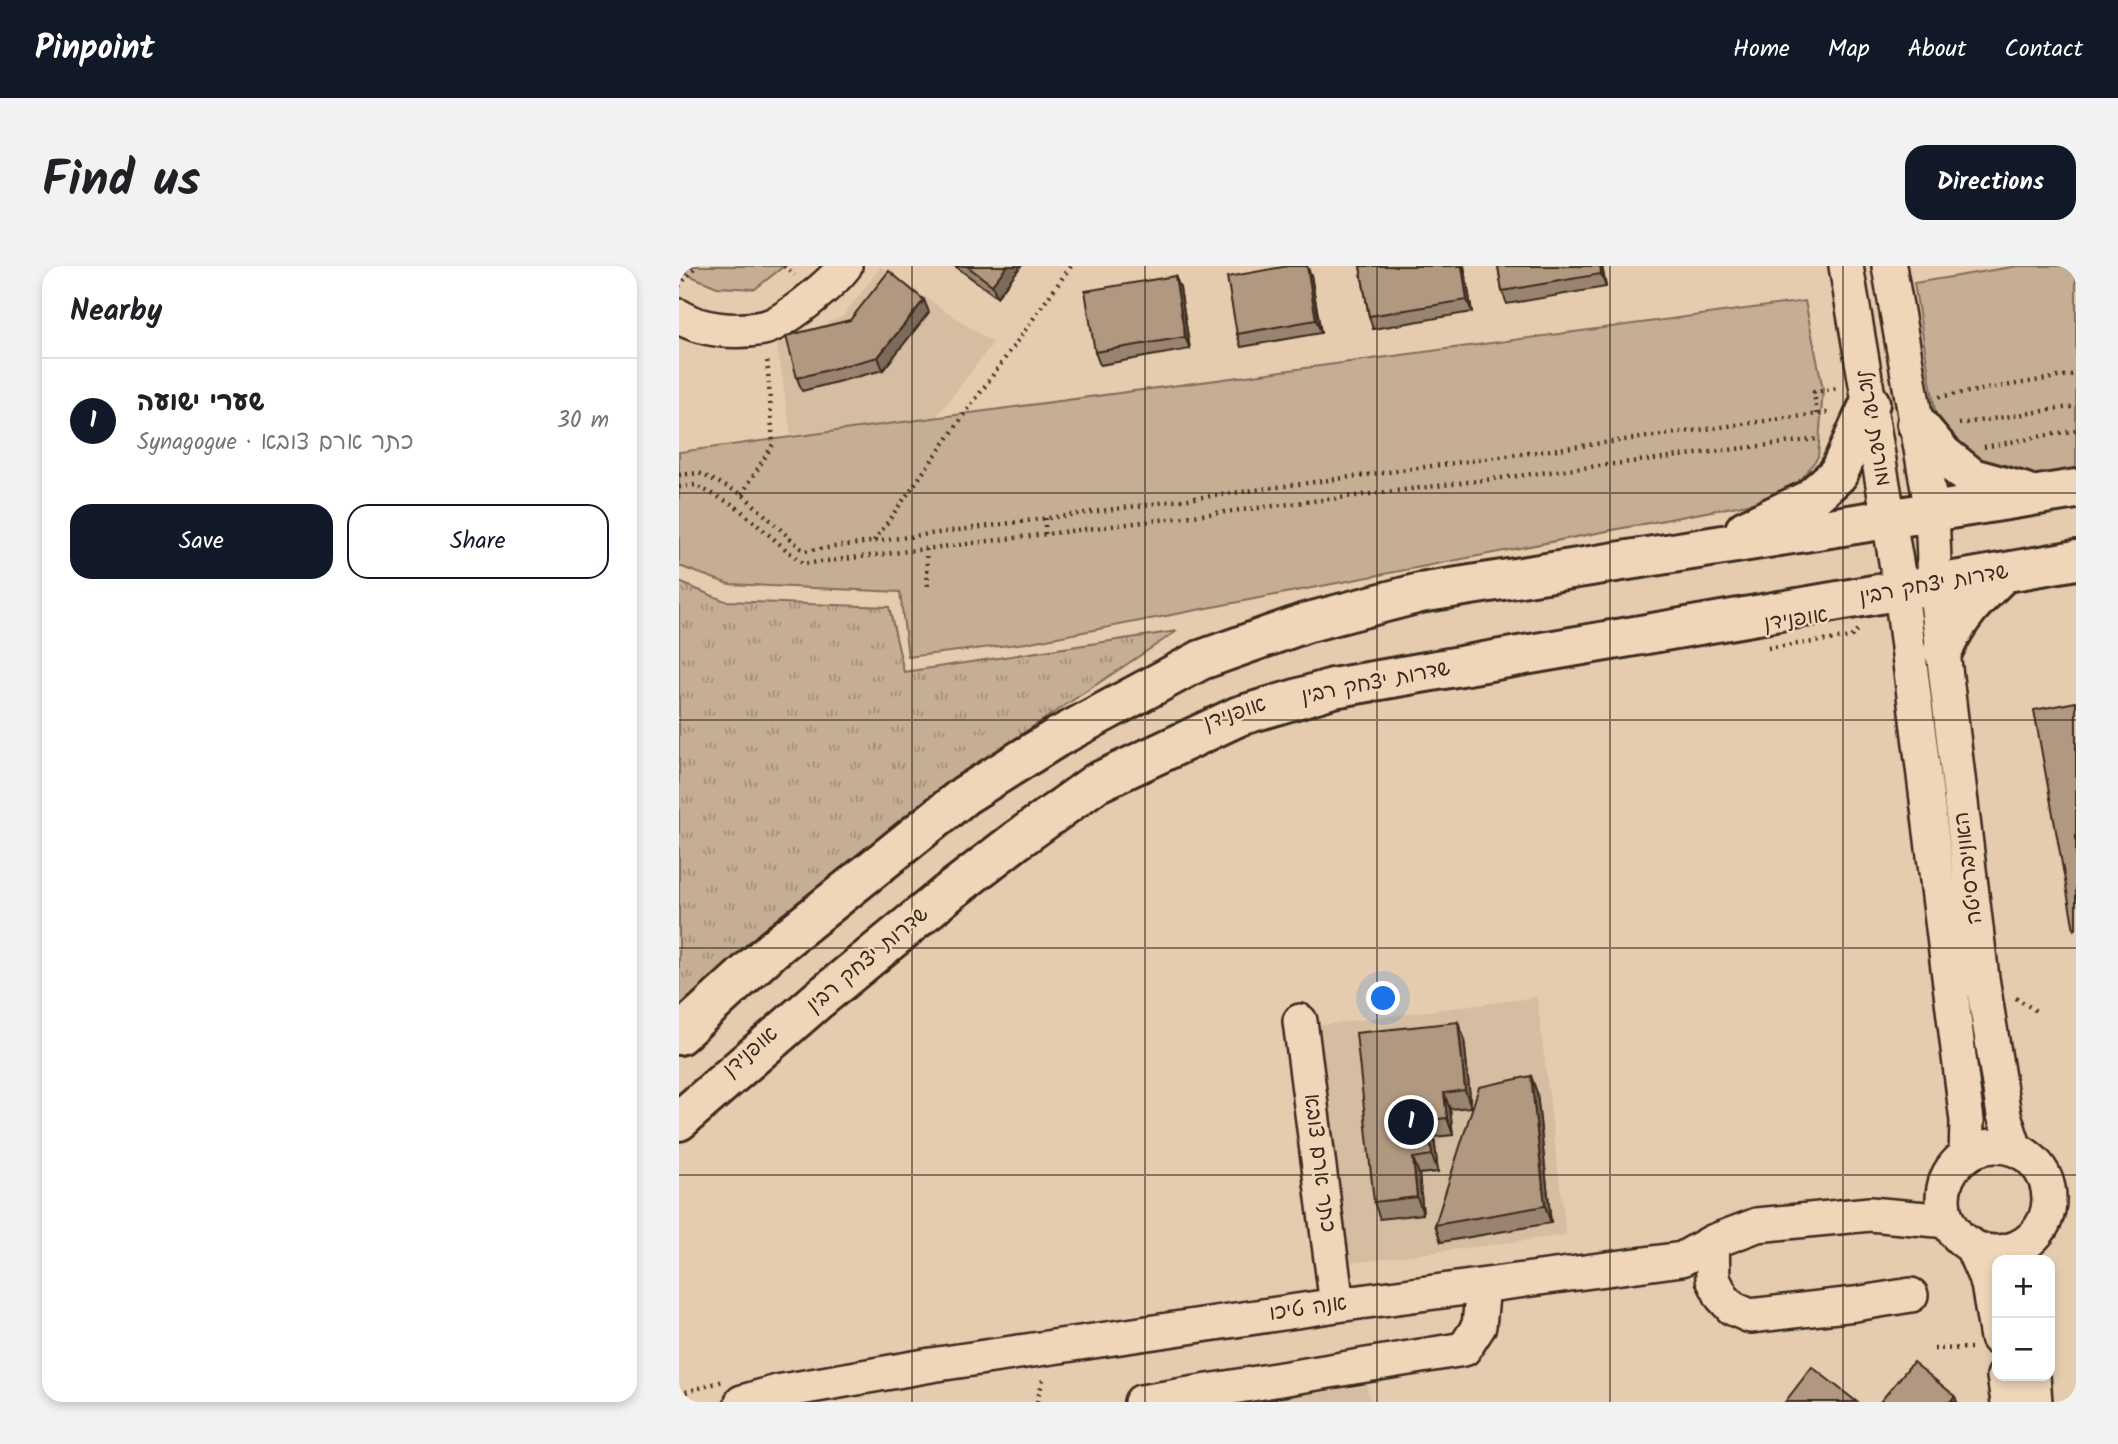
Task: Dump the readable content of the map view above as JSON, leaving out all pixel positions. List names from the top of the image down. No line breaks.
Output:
{"streets":{"main road":["שדרות יצחק רבין"],"street":["מורשת ישראל","האוניברסיטה","כתר ארם צובא","אנה טיכו"],"path":["אופנידן"]},"crossings":[["מורשת ישראל","שדרות יצחק רבין"],["מורשת ישראל","אופנידן"],["מורשת ישראל","האוניברסיטה"],["שדרות יצחק רבין","אופנידן"],["שדרות יצחק רבין","האוניברסיטה"],["אופנידן","האוניברסיטה"],["האוניברסיטה","אנה טיכו"],["כתר ארם צובא","אנה טיכו"]],"page":{"header":"Pinpoint","nav":["Home","Map","About","Contact"],"title":"Find us","buttons":["Directions",["Save","Share"]],"heading":"Nearby","list":[{"mark":"1","name":"שערי ישועה","note":"Synagogue · כתר ארם צובא","value":"30 m"}],"pins":"1","map_buttons":["+","−"]}}
